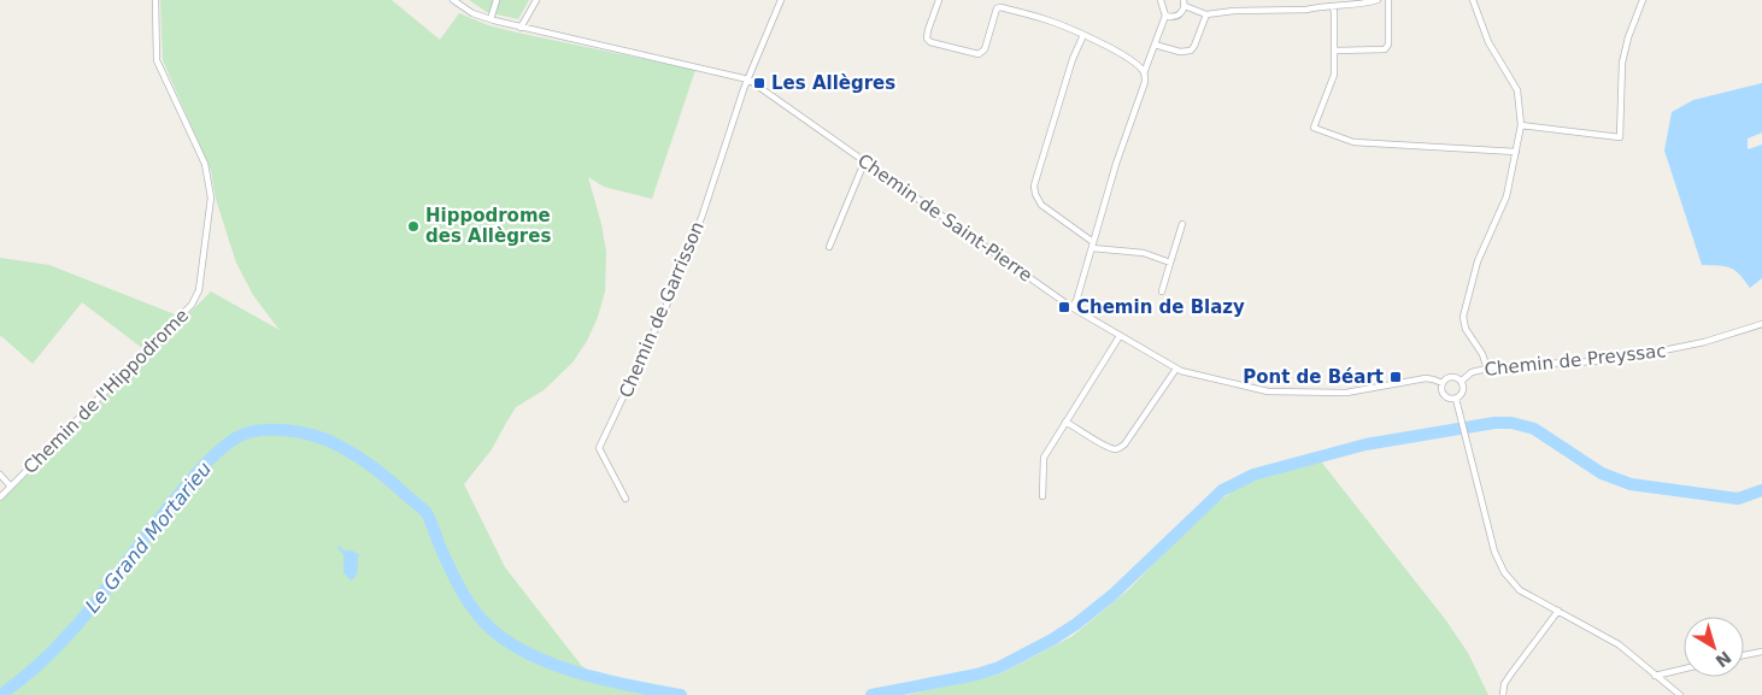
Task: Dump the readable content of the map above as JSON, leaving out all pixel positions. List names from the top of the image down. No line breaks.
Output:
{"streets":{"street":["Chemin de Saint-Pierre","Chemin de Garrisson","Chemin de Preyssac","Chemin de l'Hippodrome"]},"crossings":[["Chemin de Saint-Pierre","Chemin de Garrisson"],["Chemin de Saint-Pierre","Chemin de Preyssac"]],"water":["Le Grand Mortarieu"],"places":{"transit":["Les Allègres","Chemin de Blazy","Pont de Béart"],"other":["Hippodrome des Allègres"]},"north":"bottom right"}
